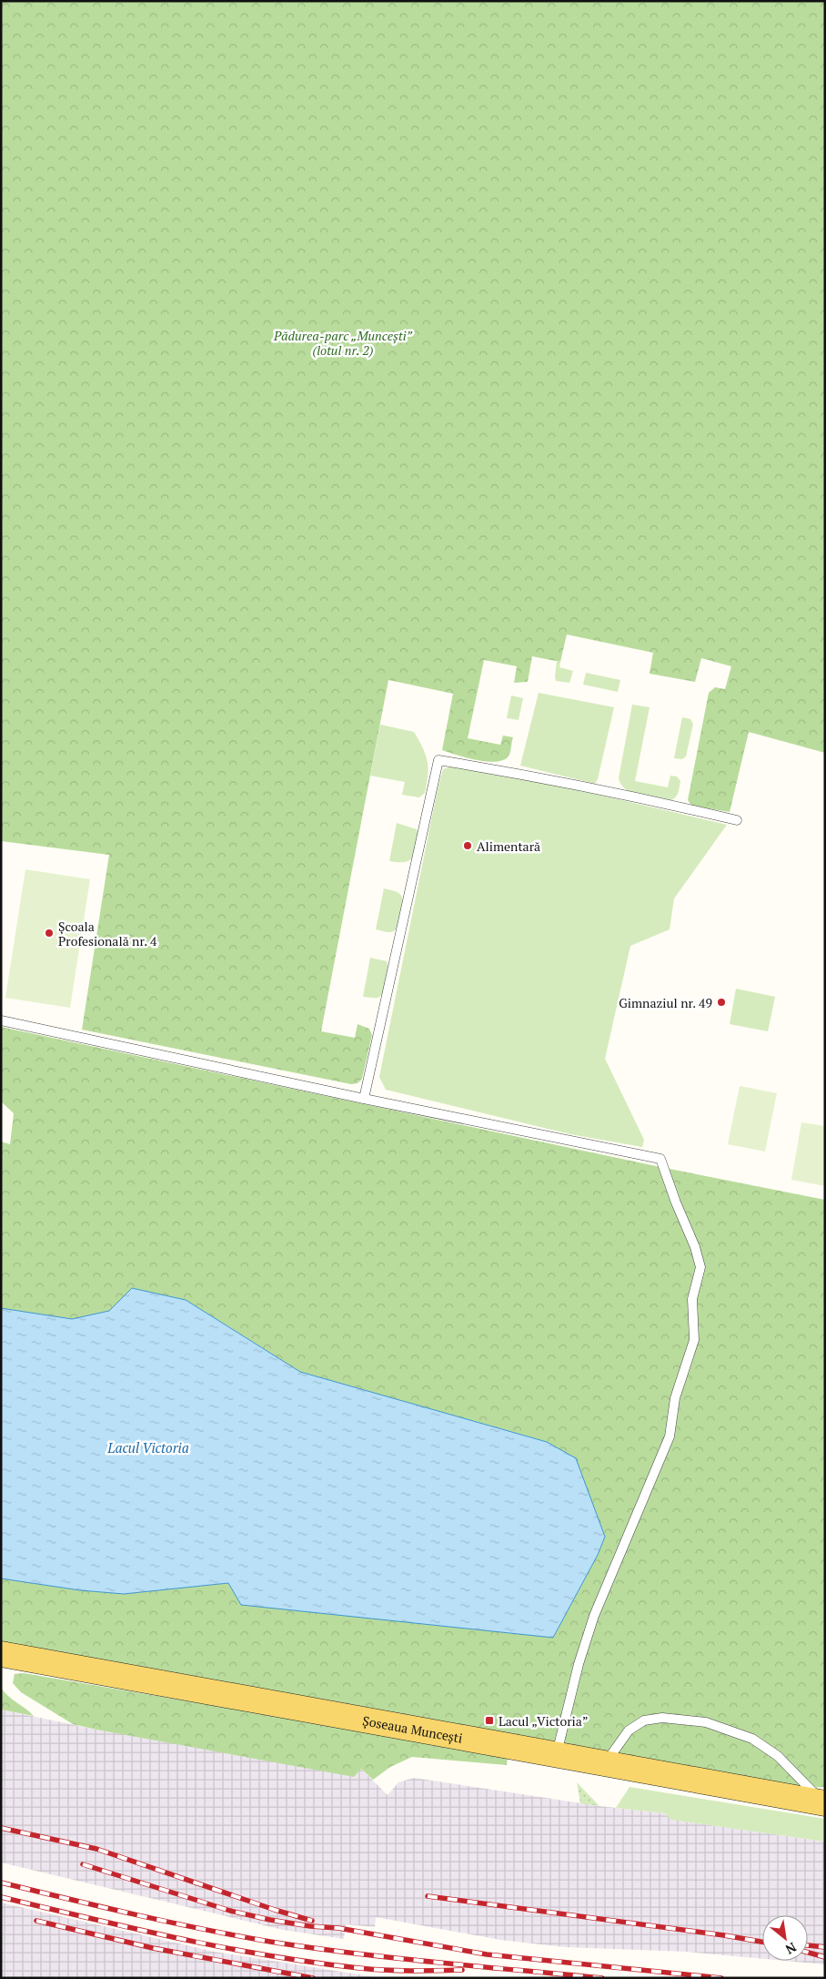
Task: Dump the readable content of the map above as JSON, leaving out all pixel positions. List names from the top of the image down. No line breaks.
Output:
{"streets":{"main road":["Șoseaua Muncești"]},"water":["Lacul Victoria"],"parks":["Pădurea-parc „Muncești” (lotul nr. 2)"],"places":{"other":["Alimentară","Școala Profesională nr. 4","Gimnaziul nr. 49"],"transit":["Lacul „Victoria”"]},"north":"bottom right"}
